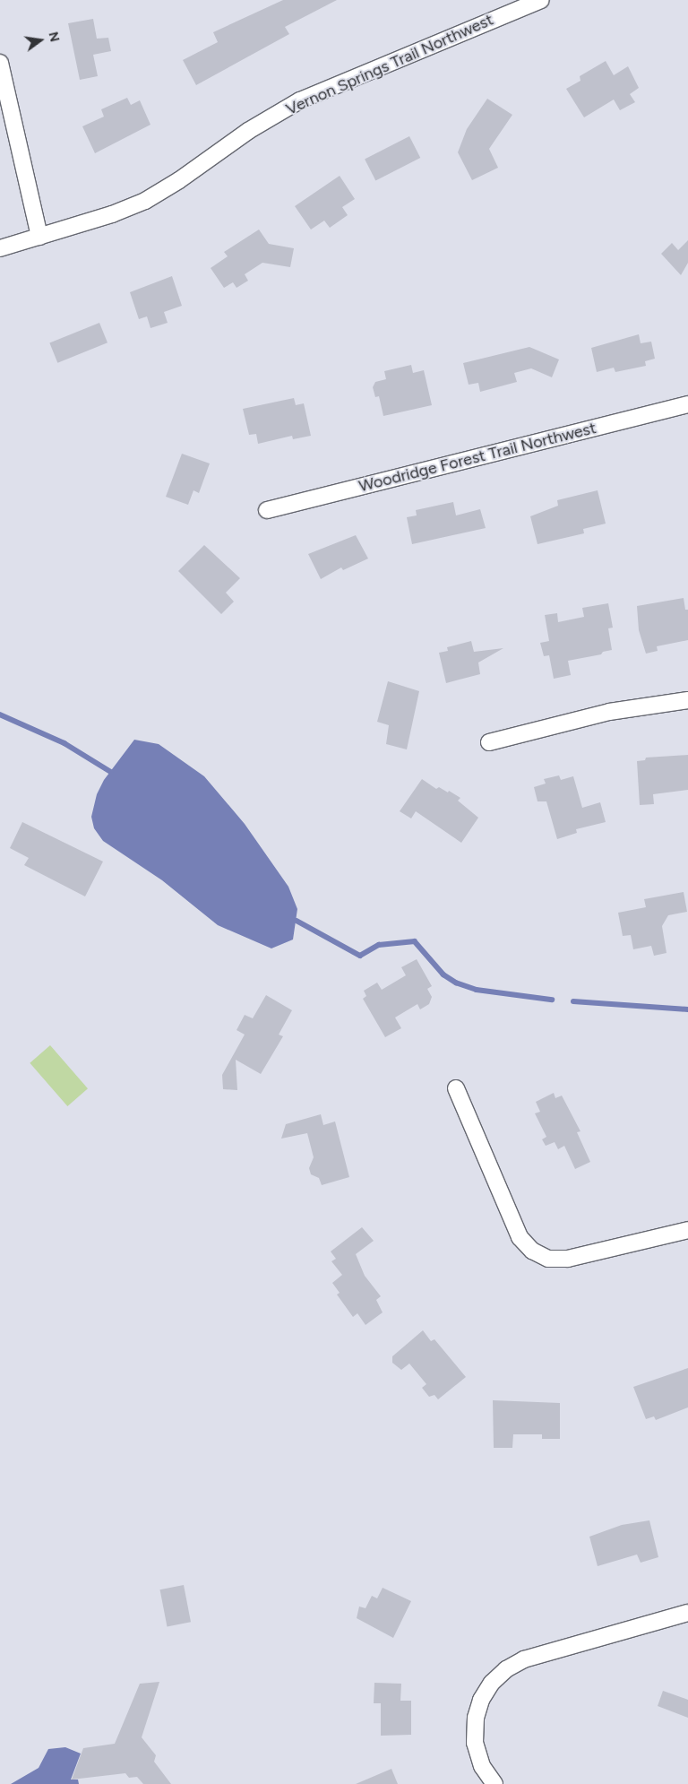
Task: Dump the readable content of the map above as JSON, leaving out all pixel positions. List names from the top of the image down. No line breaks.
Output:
{"streets":{"street":["Vernon Springs Trail Northwest","Woodridge Forest Trail Northwest"]},"north":"right"}
